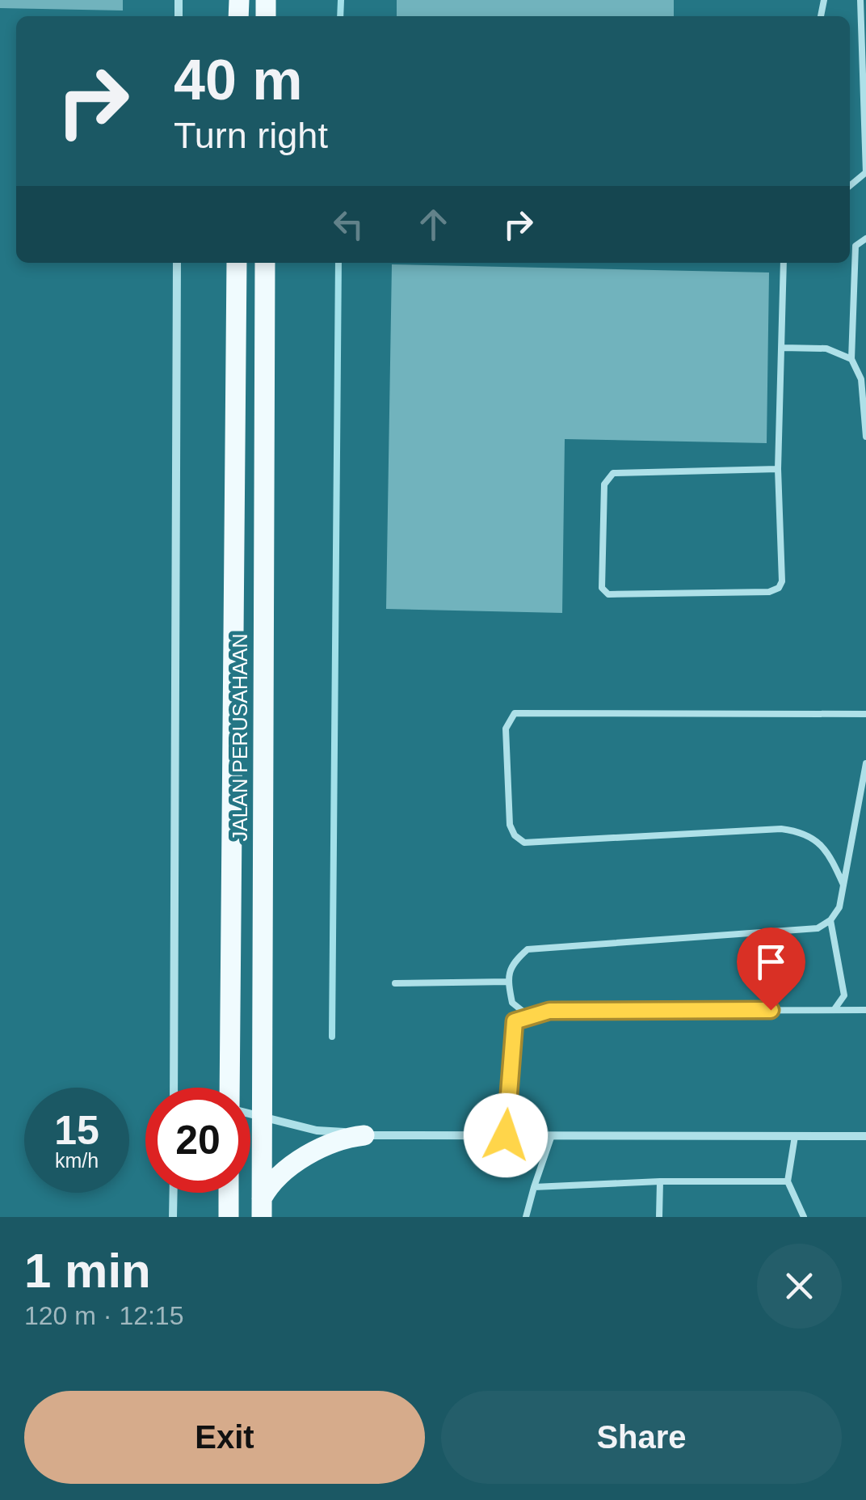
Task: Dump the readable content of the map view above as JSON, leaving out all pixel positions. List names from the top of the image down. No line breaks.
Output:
{"streets":{"main road":["JALAN PERUSAHAAN"]},"page":{"turn":["40 m","Turn right"],"speed":"15 km/h","limit":"20","heading":["1 min","120 m · 12:15"],"buttons":["Exit","Share"]}}
